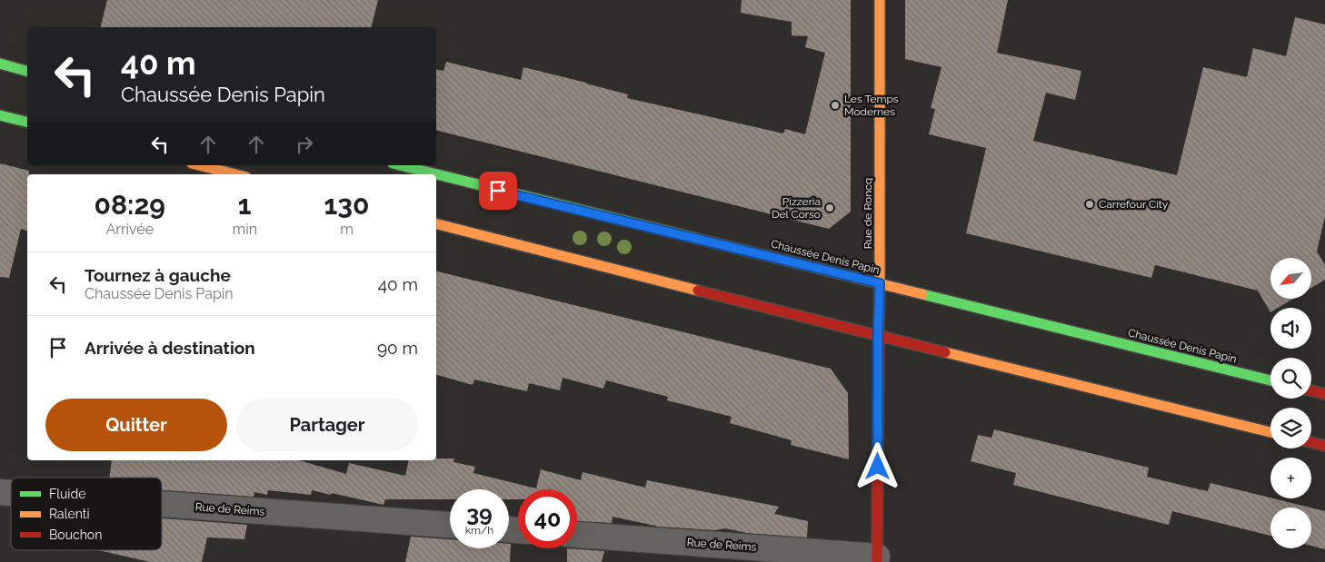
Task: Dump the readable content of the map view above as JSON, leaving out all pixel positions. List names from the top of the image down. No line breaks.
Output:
{"streets":{"main road":["Rue de Roncq","Chaussée Denis Papin"],"street":["Rue de Reims"]},"crossings":[["Rue de Roncq","Chaussée Denis Papin"],["Rue de Roncq","Rue de Reims"]],"places":["Les Temps Modernes","Carrefour City","Pizzeria Del Corso"],"legend":["Fluide","Ralenti","Bouchon"],"north":"bottom left","page":{"turn":["40 m","Chaussée Denis Papin"],"eta":["08:29","Arrivée","1","min","130","m"],"list":[{"name":"Tournez à gauche","note":"Chaussée Denis Papin","value":"40 m"},{"name":"Arrivée à destination","value":"90 m"}],"map_buttons":["+","−"],"buttons":["Quitter","Partager"],"speed":"39 km/h","limit":"40"}}
